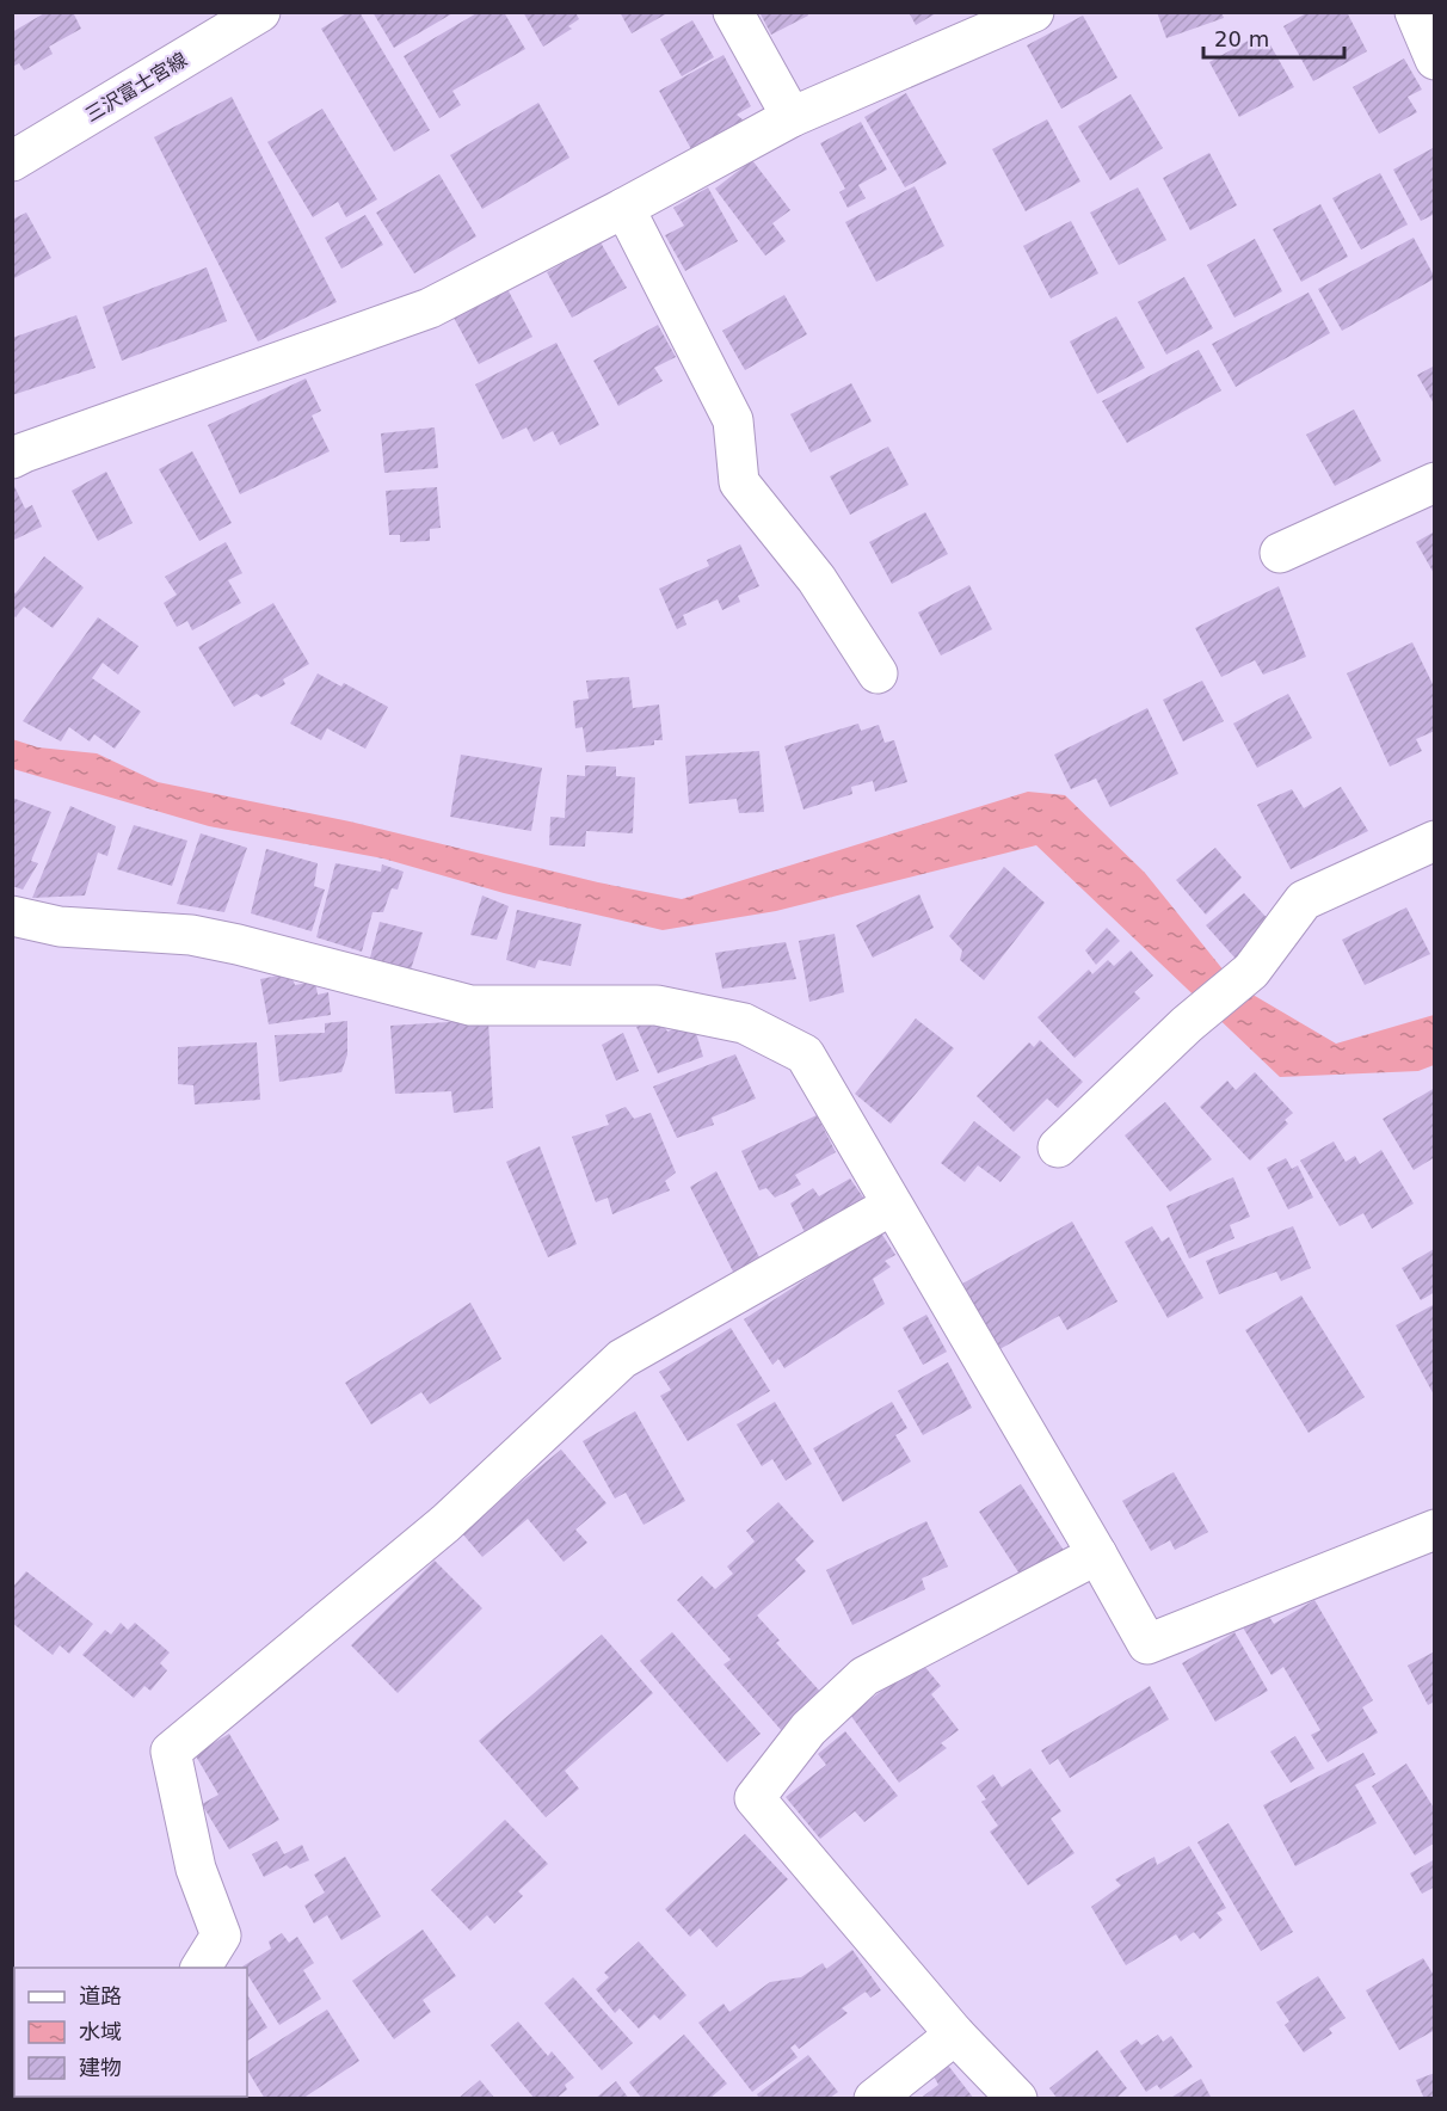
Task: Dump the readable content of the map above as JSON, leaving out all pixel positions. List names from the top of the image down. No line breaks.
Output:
{"streets":{"street":["三沢富士宮線"]},"legend":["道路","水域","建物"],"scale_bar":"20 m"}
